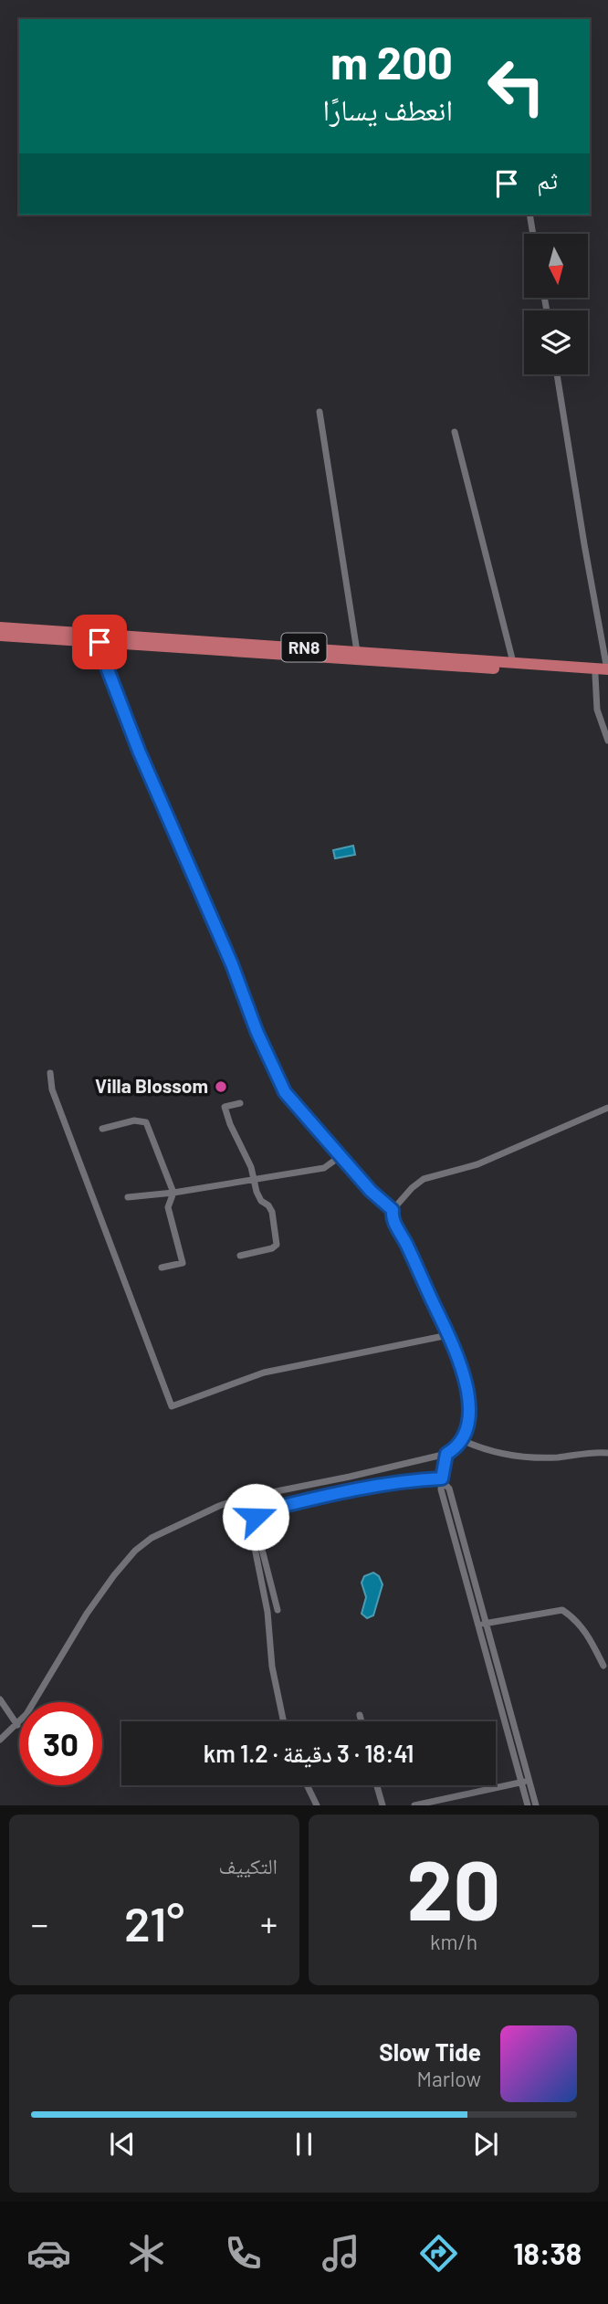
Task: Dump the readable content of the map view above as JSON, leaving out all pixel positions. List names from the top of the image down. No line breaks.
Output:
{"streets":{"highway":["RN8"]},"places":["Villa Blossom"],"north":"bottom","page":{"turn":["200 m","انعطف يسارًا"],"then":"ثم","limit":"30","trip":"18:41 · 3 دقيقة · 1.2 km","tile":[["20","km/h"],"التكييف"],"heat":["−","21°","+"],"song":["Slow Tide","Marlow"],"tabs":"18:38"}}
